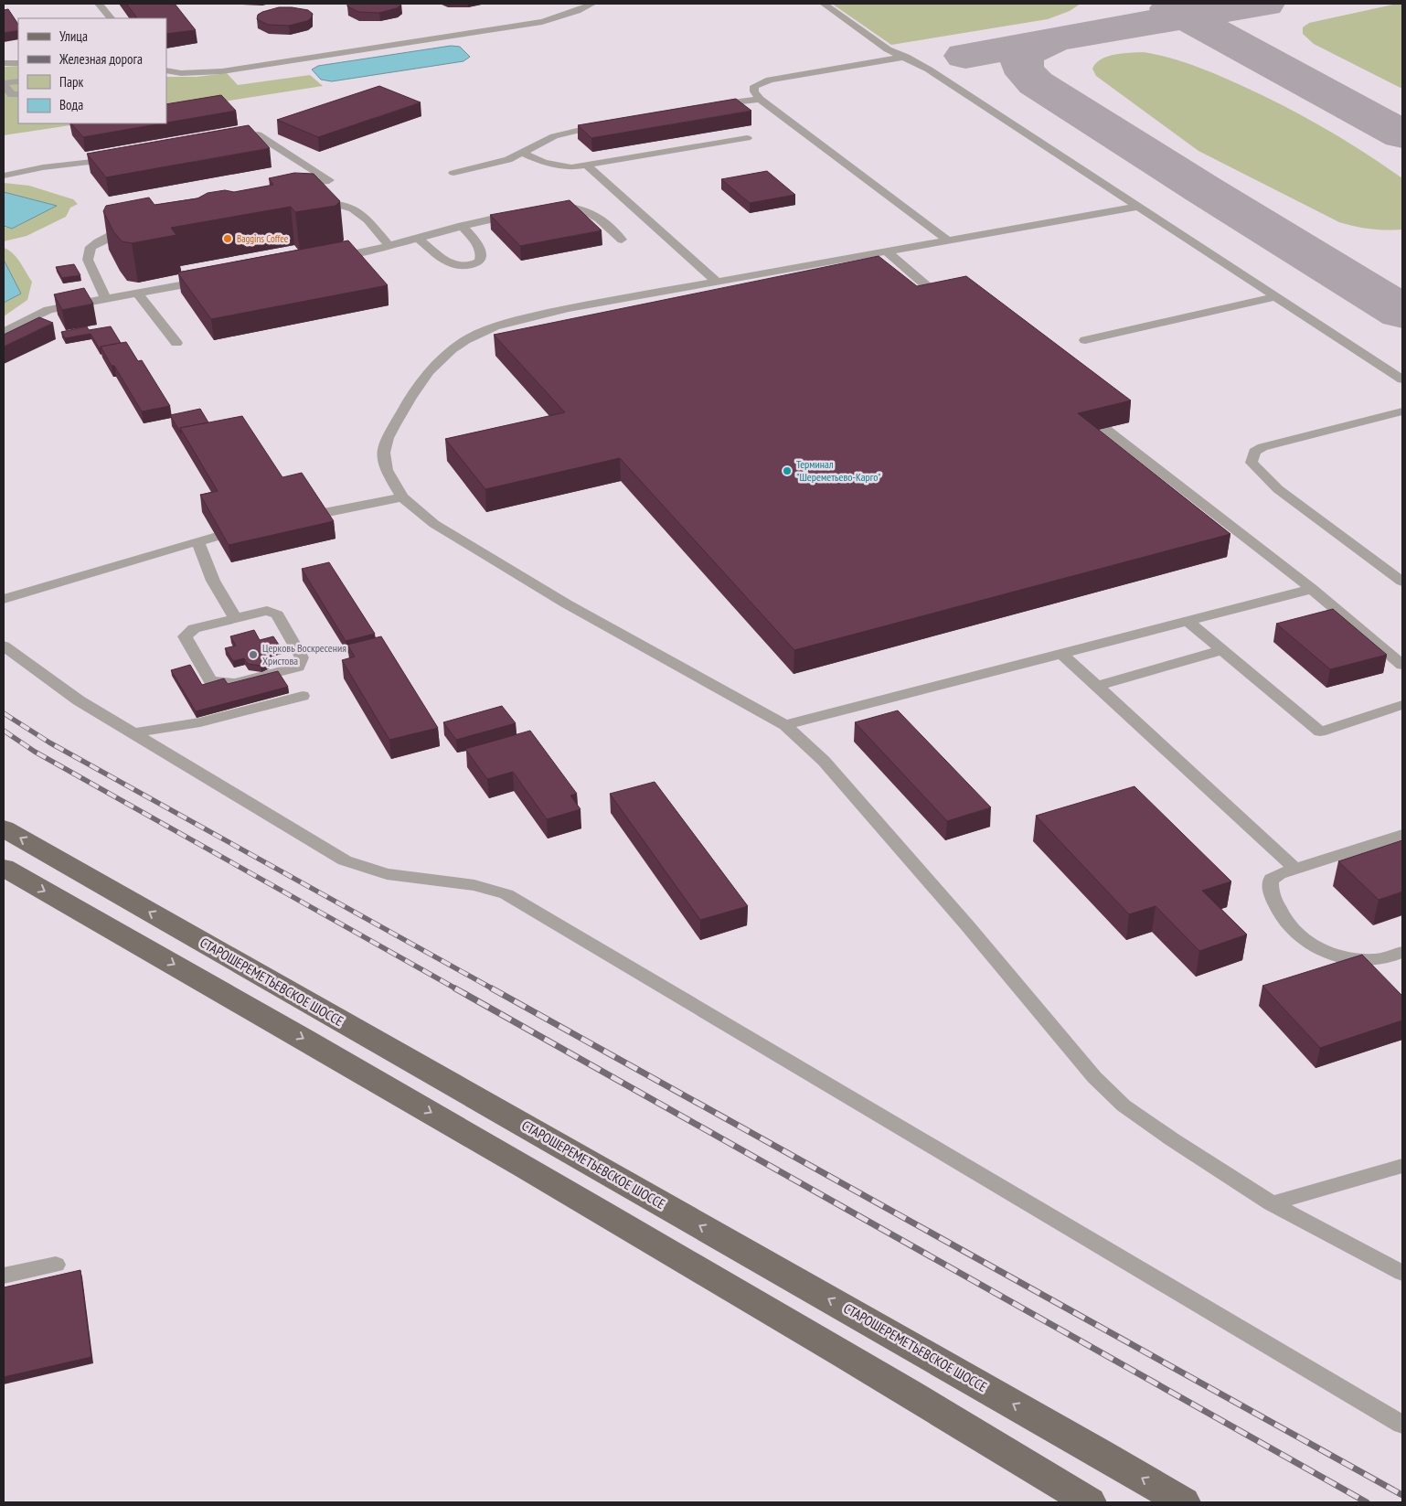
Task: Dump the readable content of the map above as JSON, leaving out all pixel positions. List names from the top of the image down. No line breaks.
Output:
{"streets":{"main road":["СТАРОШЕРЕМЕТЬЕВСКОЕ ШОССЕ"]},"places":["Baggins Coffee","Терминал \"Шереметьево-Карго\"","Церковь Воскресения Христова"],"legend":["Улица","Железная дорога","Парк","Вода"]}
